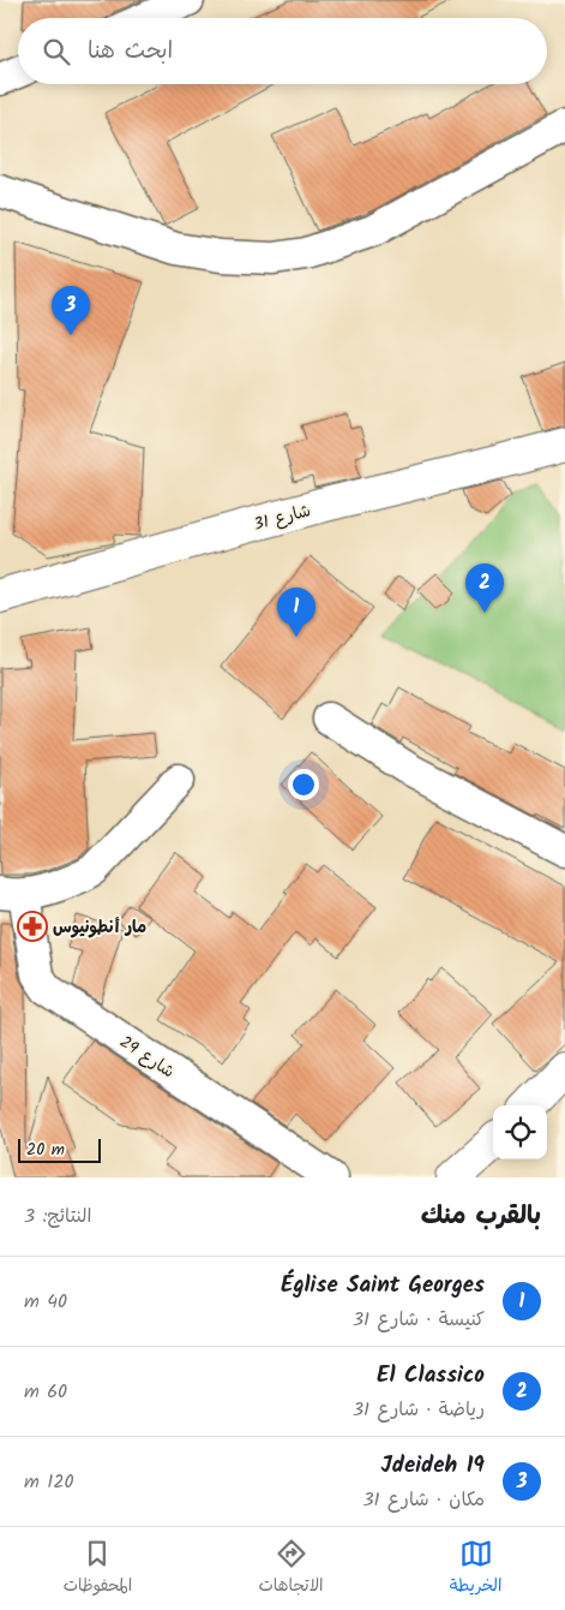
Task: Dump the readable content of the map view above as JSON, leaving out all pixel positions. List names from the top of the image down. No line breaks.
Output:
{"streets":{"street":["شارع 31","شارع 29"]},"places":{"pharmacy":["مار أنطونيوس"]},"scale_bar":"20 m","page":{"search":"ابحث هنا","pins":["3","2","1"],"scale":"20 m","heading":["بالقرب منك","النتائج: 3"],"list":[{"mark":"1","name":"Église Saint Georges","note":"كنيسة · شارع 31","value":"40 m"},{"mark":"2","name":"El Classico","note":"رياضة · شارع 31","value":"60 m"},{"mark":"3","name":"Jdeideh 19","note":"مكان · شارع 31","value":"120 m"}],"nav":["الخريطة","الاتجاهات","المحفوظات"]}}
